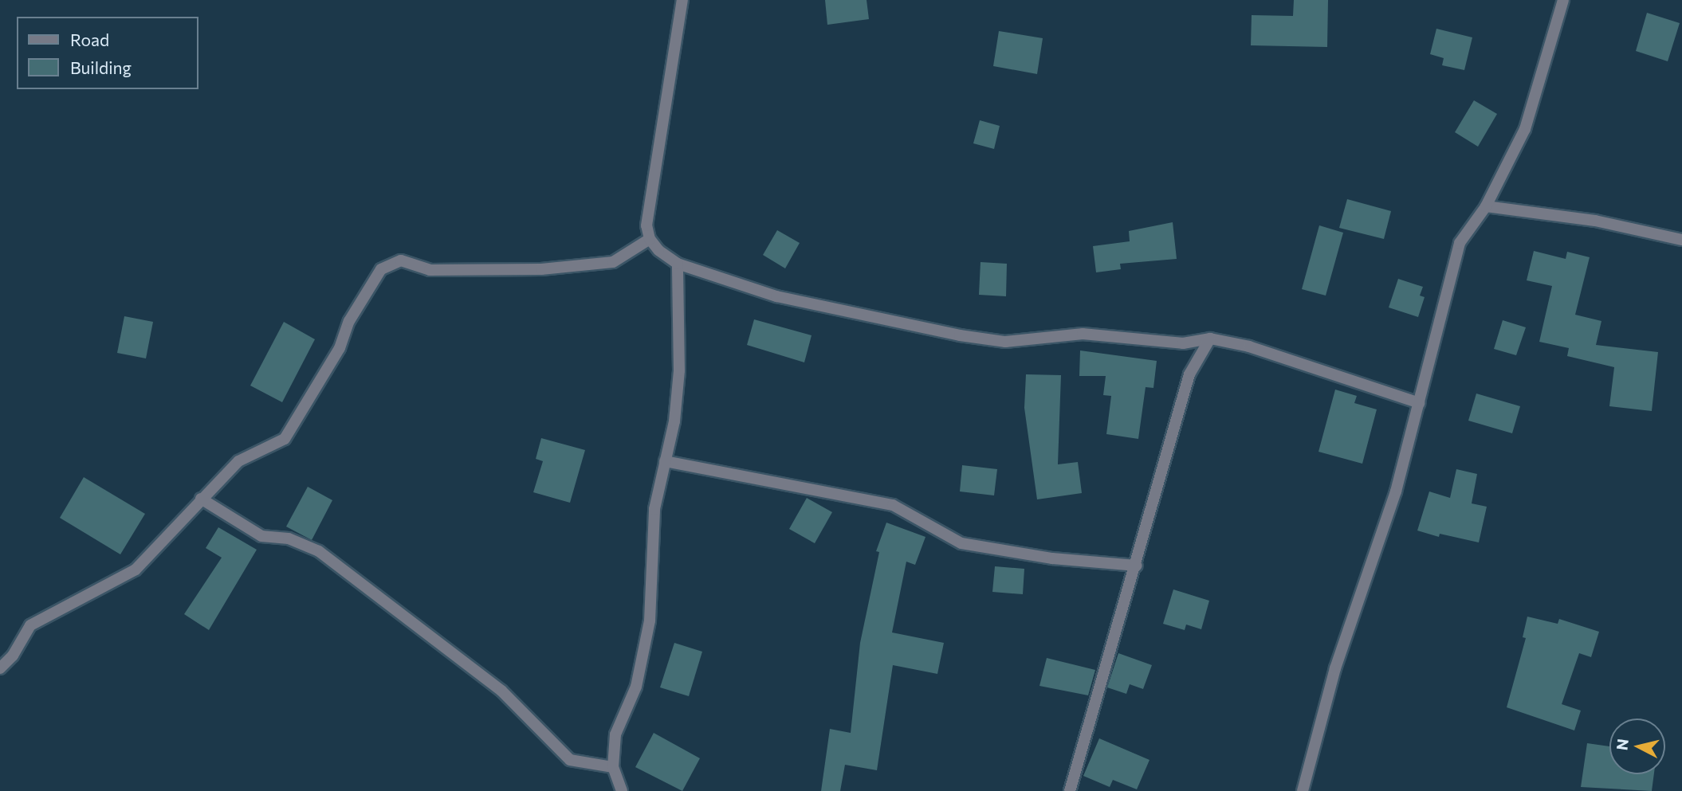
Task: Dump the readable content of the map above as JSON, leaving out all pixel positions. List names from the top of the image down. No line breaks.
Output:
{"legend":["Road","Building"],"north":"left"}
